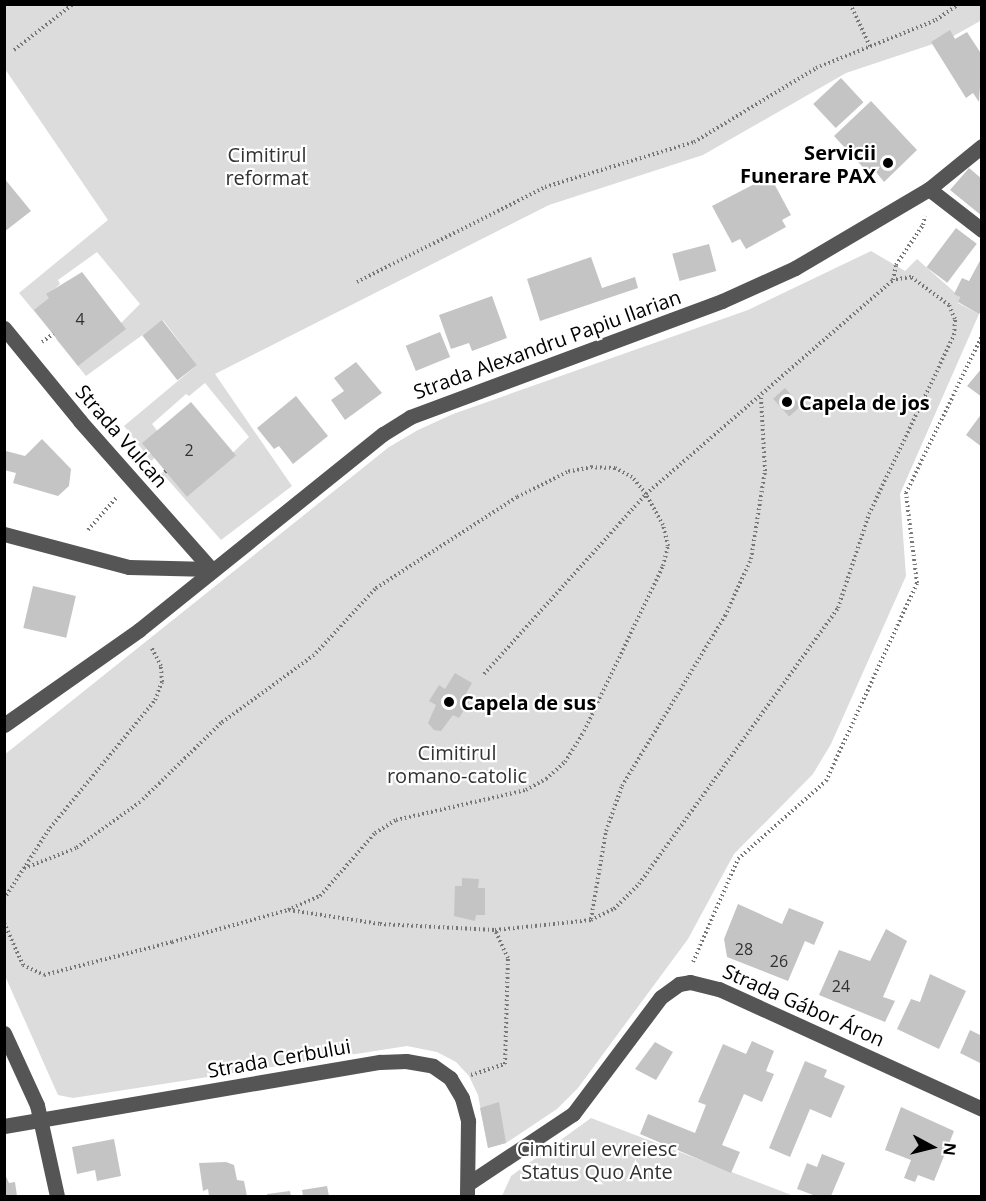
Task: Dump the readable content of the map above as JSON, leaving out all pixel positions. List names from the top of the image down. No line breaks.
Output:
{"streets":{"street":["Strada Alexandru Papiu Ilarian","Strada Vulcan","Strada Gábor Áron","Strada Cerbului"]},"crossings":[["Strada Alexandru Papiu Ilarian","Strada Vulcan"]],"parks":["Cimitirul reformat","Cimitirul romano-catolic","Cimitirul evreiesc Status Quo Ante"],"places":["Servicii Funerare PAX","Capela de jos","Capela de sus"],"house_numbers":["4","2","28","26","24"],"north":"right"}
